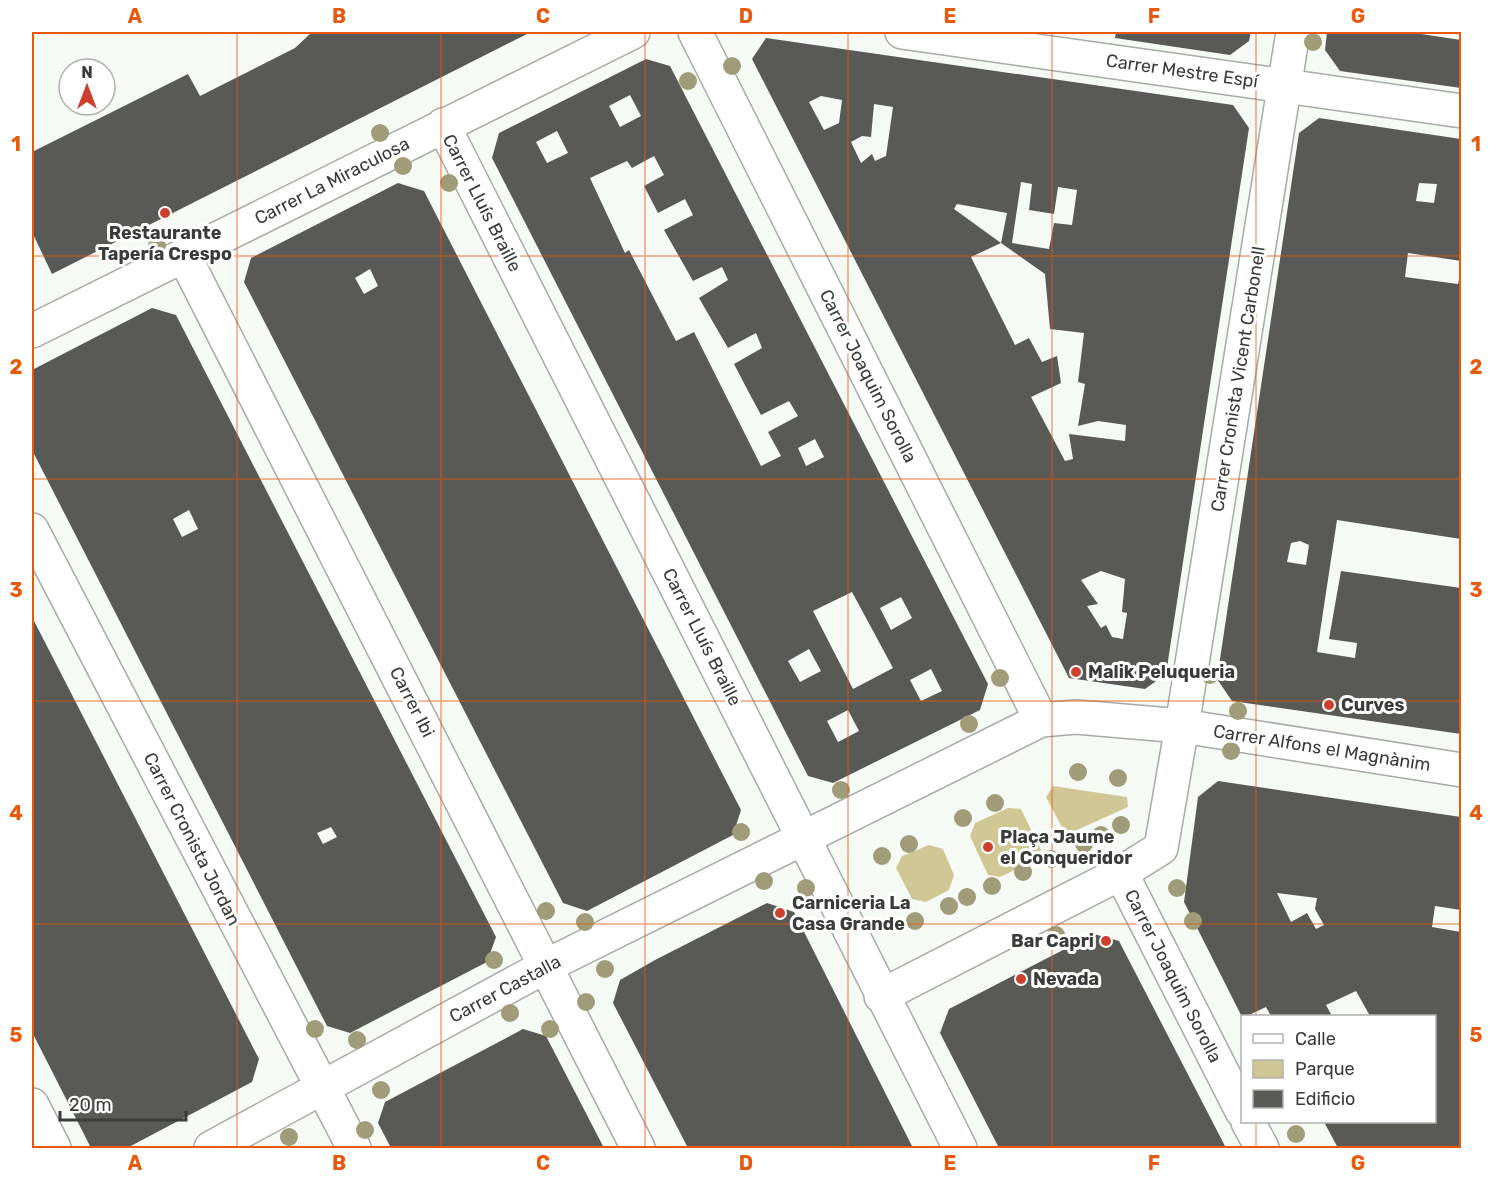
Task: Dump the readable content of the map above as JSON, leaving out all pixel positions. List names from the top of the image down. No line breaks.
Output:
{"streets":{"street":["Carrer Mestre Espí","Carrer La Miraculosa","Carrer Lluís Braille","Carrer Joaquim Sorolla","Carrer Cronista Vicent Carbonell","Carrer Ibi","Carrer Alfons el Magnànim","Carrer Cronista Jordan","Carrer Castalla"]},"crossings":[["Carrer Mestre Espí","Carrer Cronista Vicent Carbonell"],["Carrer La Miraculosa","Carrer Lluís Braille"],["Carrer La Miraculosa","Carrer Ibi"],["Carrer Lluís Braille","Carrer Castalla"],["Carrer Cronista Vicent Carbonell","Carrer Alfons el Magnànim"],["Carrer Ibi","Carrer Castalla"],["Carrer Cronista Jordan","Carrer Castalla"]],"places":["Restaurante Tapería Crespo","Malik Peluqueria","Curves","Plaça Jaume el Conqueridor","Carniceria La Casa Grande","Bar Capri","Nevada"],"legend":["Calle","Parque","Edificio"],"scale_bar":"20 m","north":"top","grid":{"columns":["A","B","C","D","E","F","G"],"rows":["1","2","3","4","5"]}}
